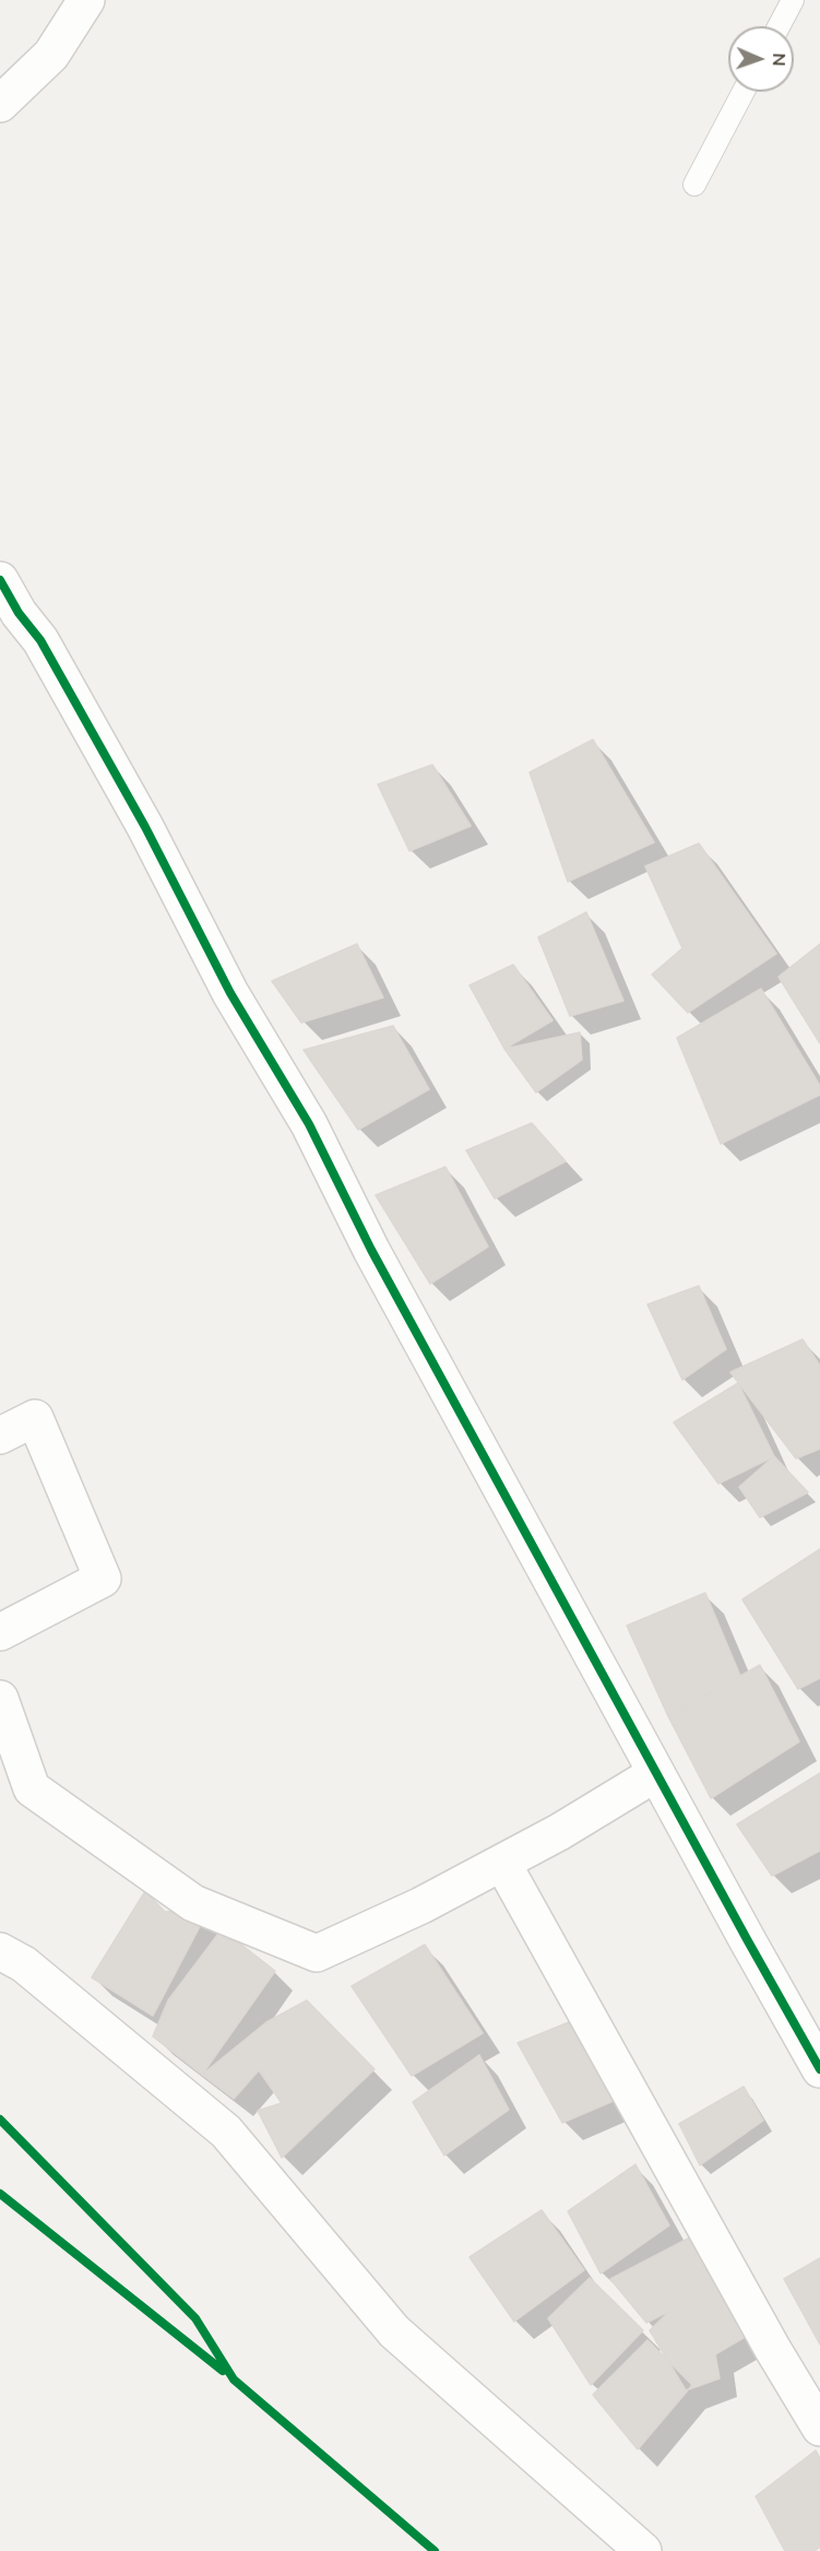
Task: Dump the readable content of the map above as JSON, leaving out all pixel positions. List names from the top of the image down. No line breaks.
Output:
{"north":"right"}
